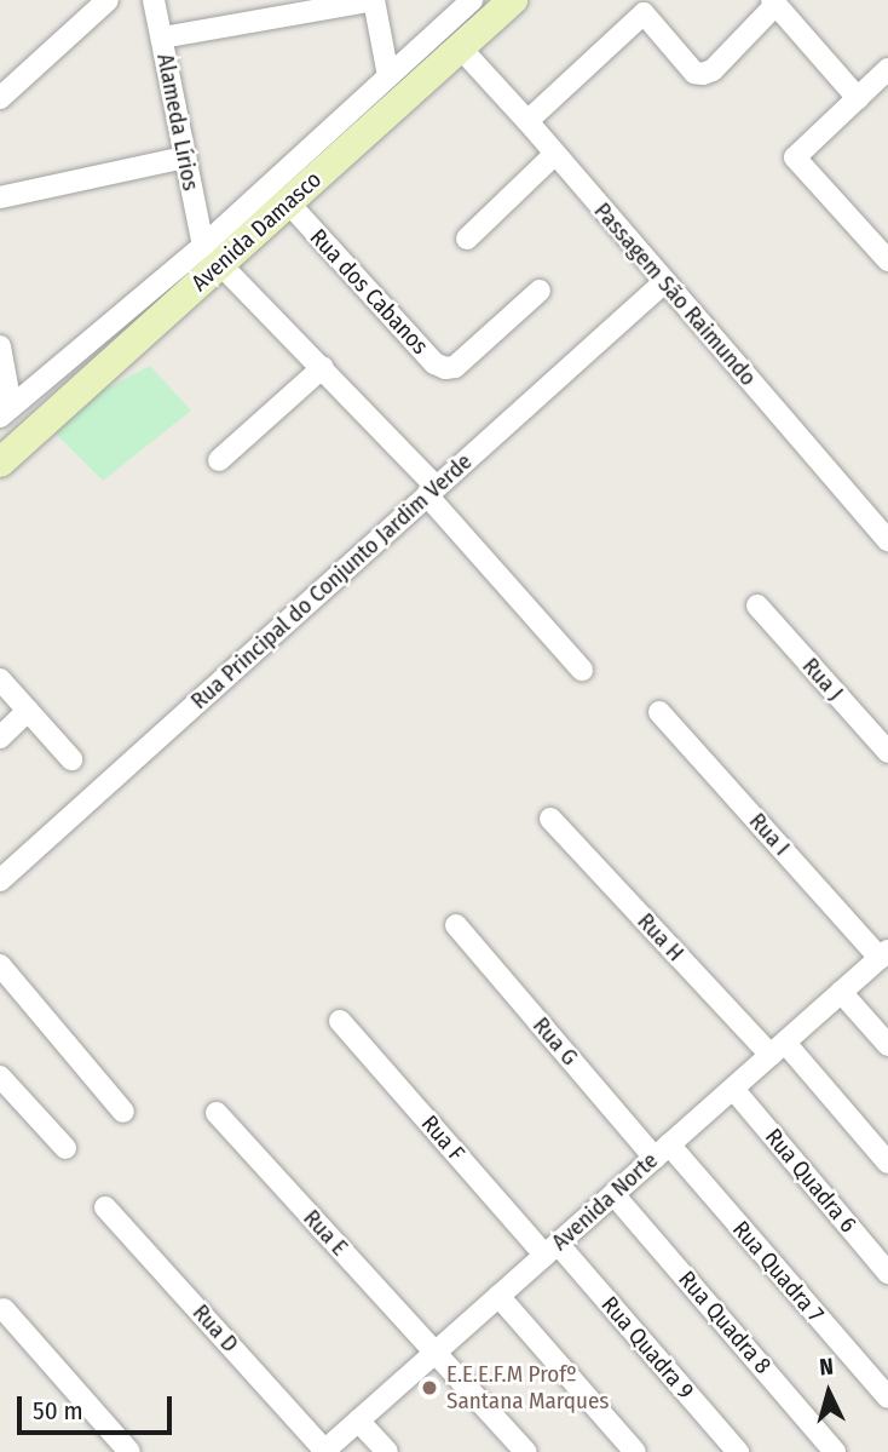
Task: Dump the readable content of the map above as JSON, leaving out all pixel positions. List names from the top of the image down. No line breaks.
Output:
{"streets":{"street":["Alameda Lírios","Avenida Damasco","Rua dos Cabanos","Passagem São Raimundo","Rua Principal do Conjunto Jardim Verde","Rua J","Rua I","Rua H","Rua G","Rua F","Rua Quadra 6","Avenida Norte","Rua E","Rua Quadra 7","Rua Quadra 8","Rua D","Rua Quadra 9"]},"crossings":[["Alameda Lírios","Avenida Damasco"],["Avenida Damasco","Rua dos Cabanos"],["Avenida Damasco","Passagem São Raimundo"],["Passagem São Raimundo","Rua Principal do Conjunto Jardim Verde"],["Rua I","Avenida Norte"],["Rua H","Avenida Norte"],["Rua G","Avenida Norte"],["Rua G","Rua Quadra 7"],["Rua F","Avenida Norte"],["Rua F","Rua Quadra 9"],["Rua Quadra 6","Avenida Norte"],["Avenida Norte","Rua E"],["Avenida Norte","Rua Quadra 7"],["Avenida Norte","Rua Quadra 8"],["Avenida Norte","Rua D"],["Avenida Norte","Rua Quadra 9"]],"places":["E.E.E.F.M Profº Santana Marques"],"scale_bar":"50 m","north":"top"}
